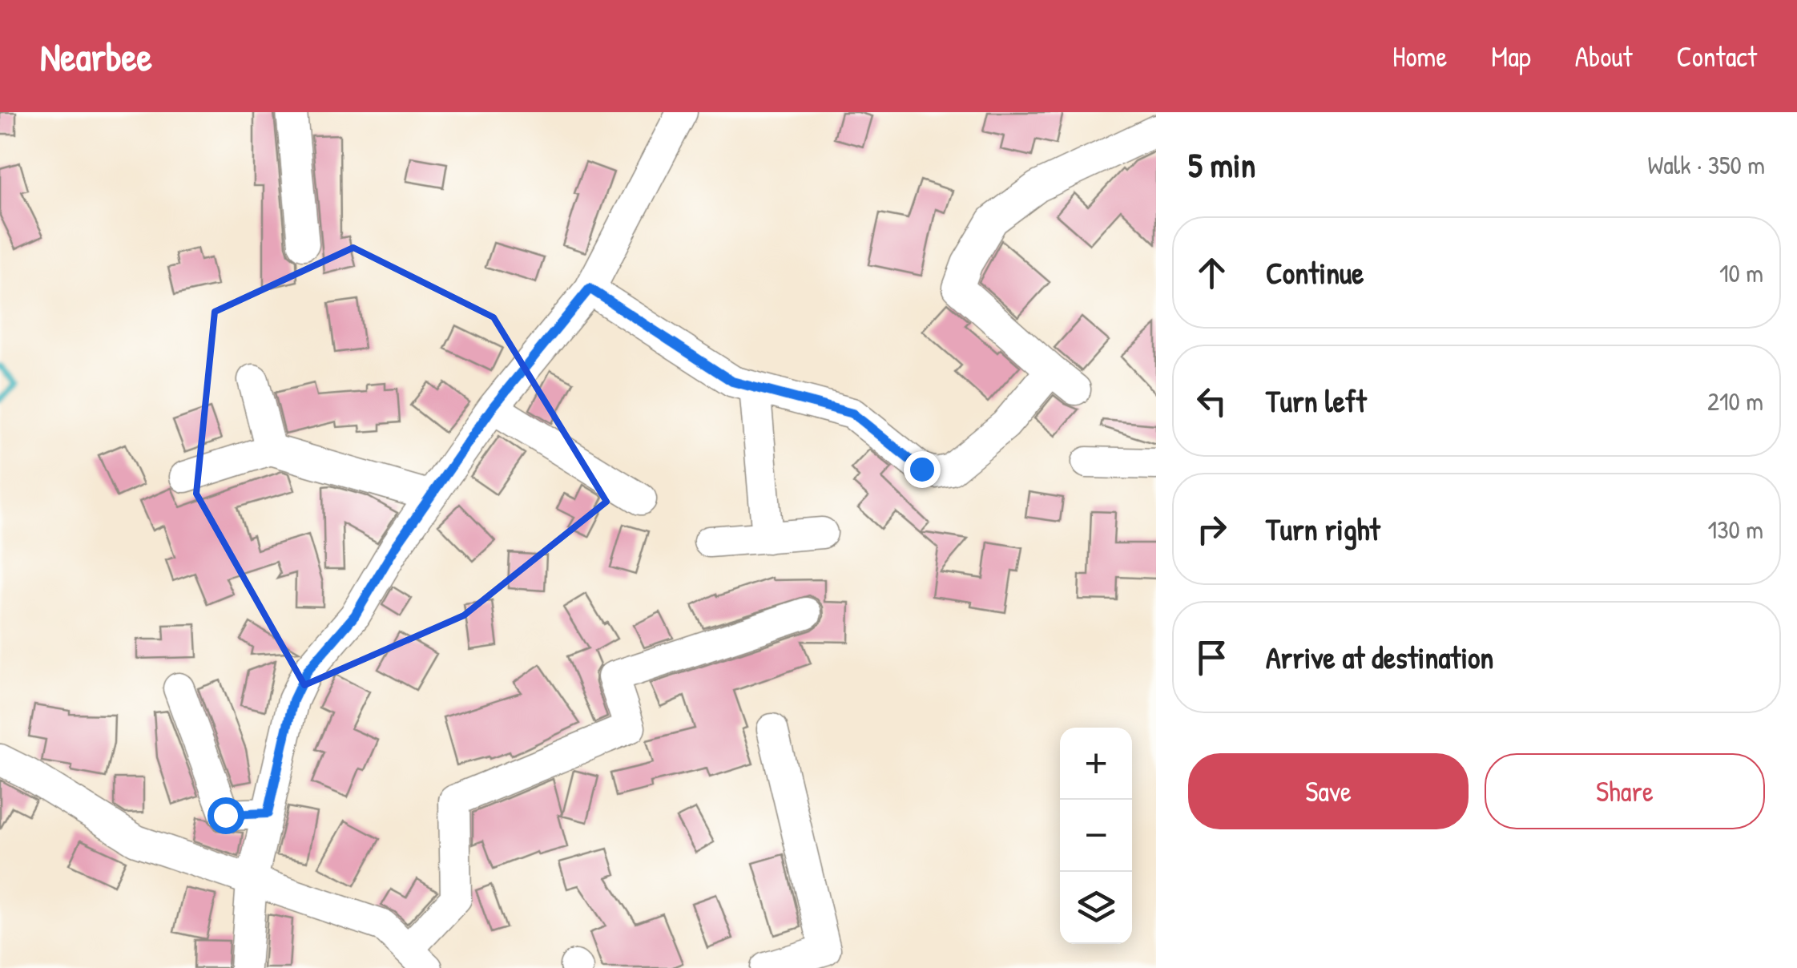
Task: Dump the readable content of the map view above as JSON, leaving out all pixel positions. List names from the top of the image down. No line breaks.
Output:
{"page":{"header":"Nearbee","nav":["Home","Map","About","Contact"],"heading":["5 min","Walk · 350 m"],"list":[["Continue","10 m"],["Turn left","210 m"],["Turn right","130 m"],"Arrive at destination"],"map_buttons":["+","−"],"buttons":["Save","Share"]}}
